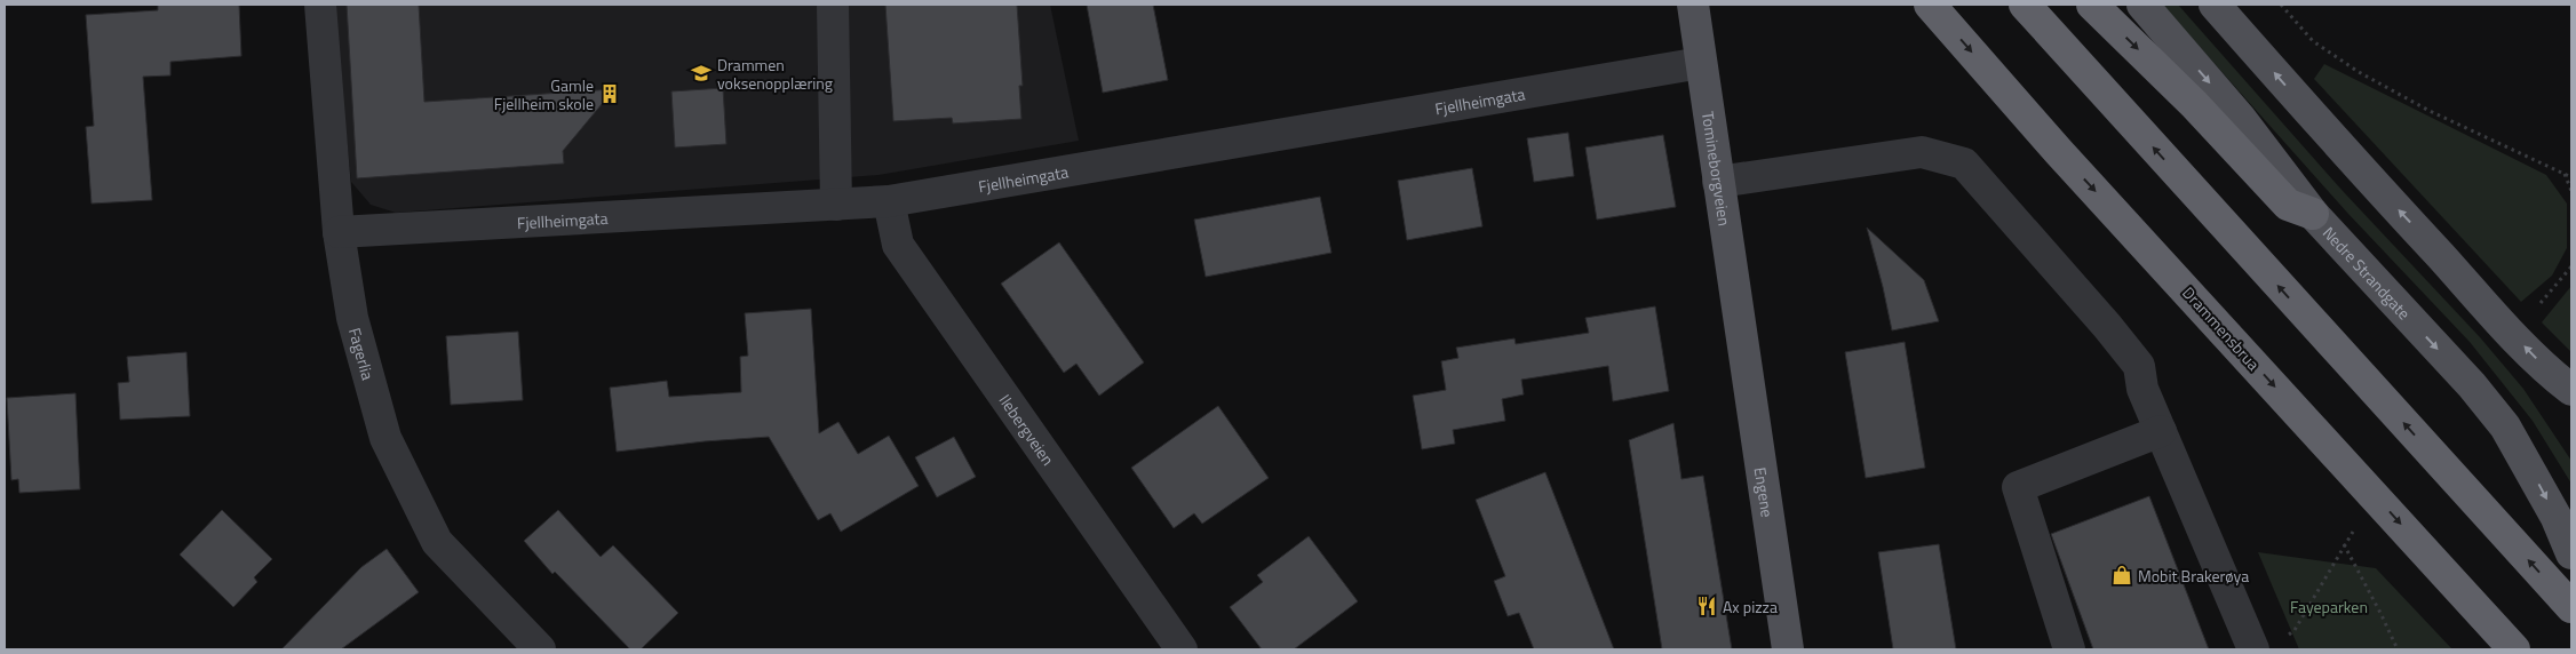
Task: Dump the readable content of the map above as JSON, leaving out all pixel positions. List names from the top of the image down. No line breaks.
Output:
{"streets":{"highway":["Drammensbrua"],"main road":["Tomineborgveien","Nedre Strandgate","Engene"],"street":["Fjellheimgata","Fagerlia","Ilebergveien"]},"crossings":[["Fjellheimgata","Tomineborgveien"],["Fjellheimgata","Fagerlia"],["Fjellheimgata","Ilebergveien"],["Tomineborgveien","Engene"]],"parks":["Fayeparken"],"places":{"school or university":["Drammen voksenopplæring"],"building":["Gamle Fjellheim skole"],"shop":["Mobit Brakerøya"],"restaurant":["Ax pizza"]}}
